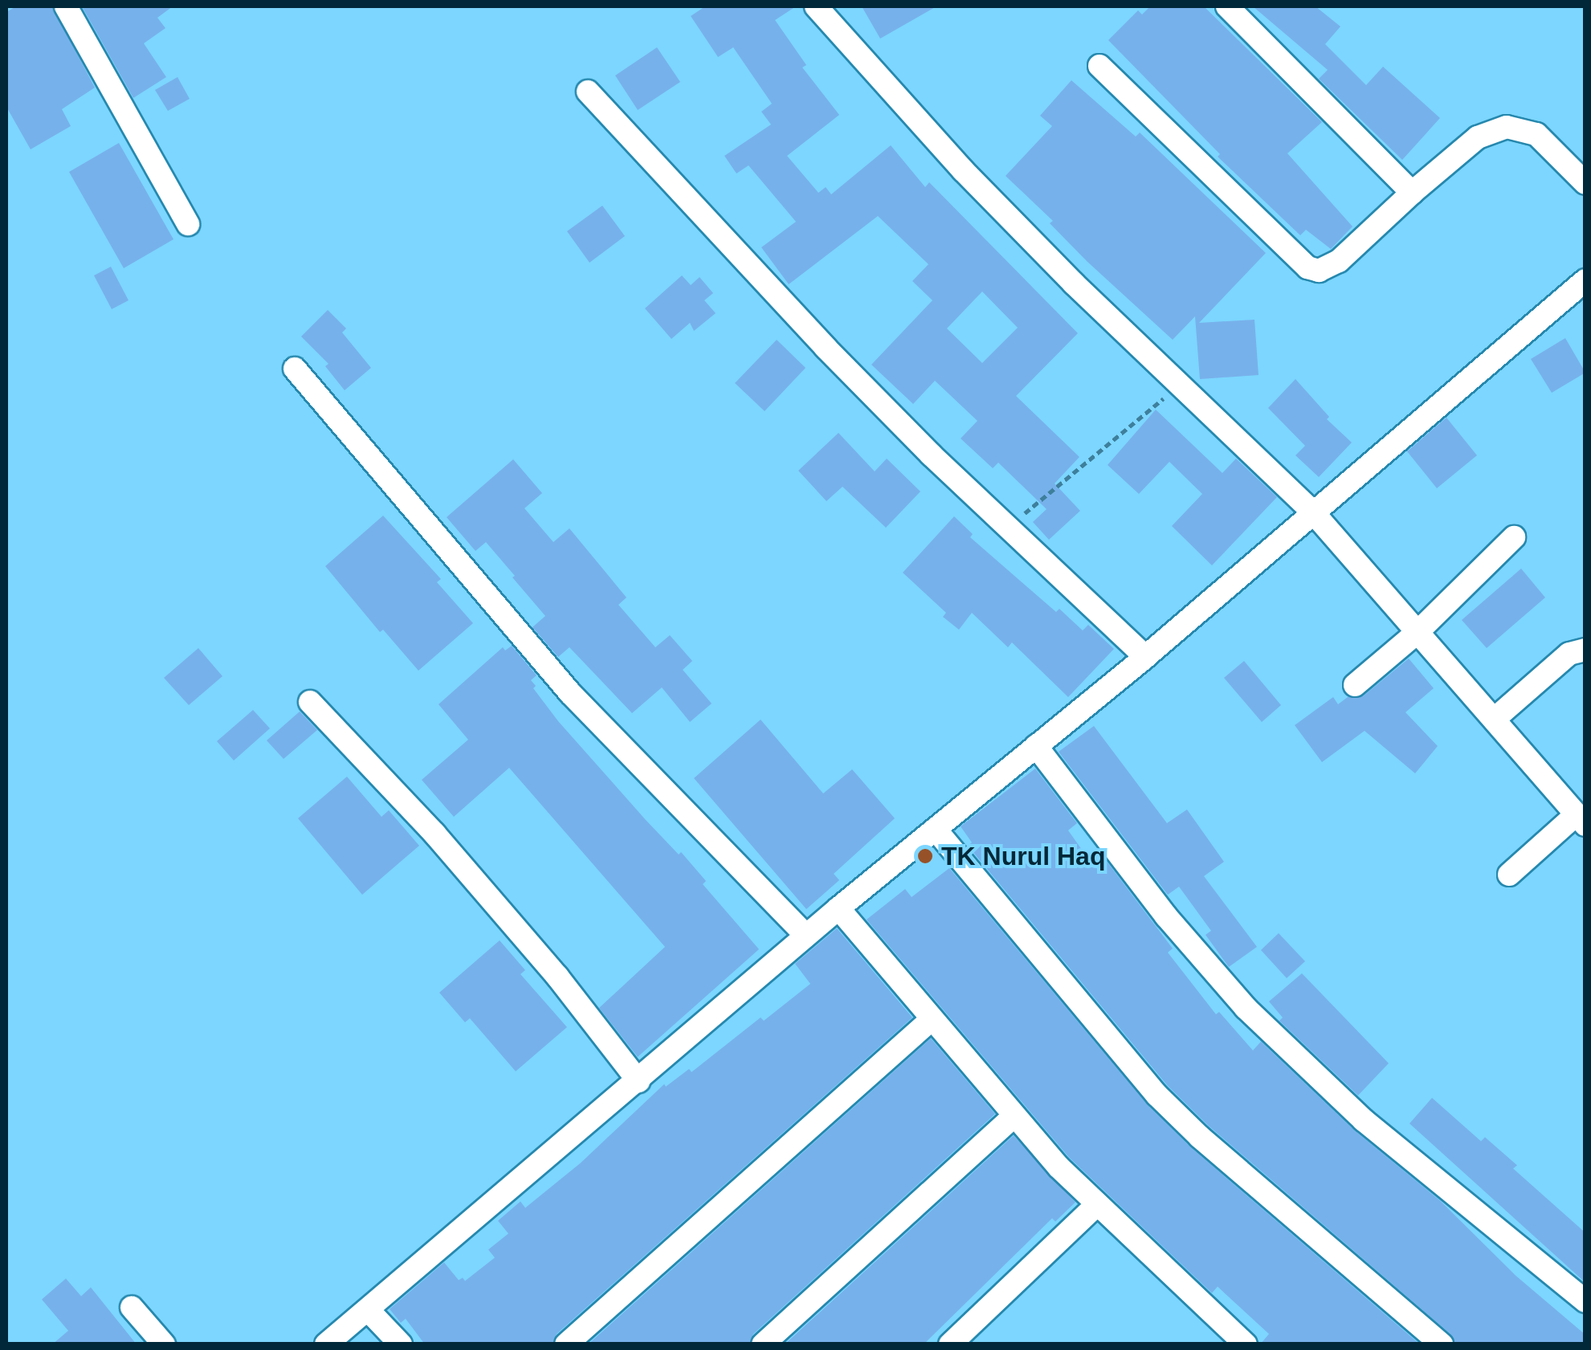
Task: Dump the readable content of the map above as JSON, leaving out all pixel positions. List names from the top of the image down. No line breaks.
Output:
{"places":["TK Nurul Haq"]}
